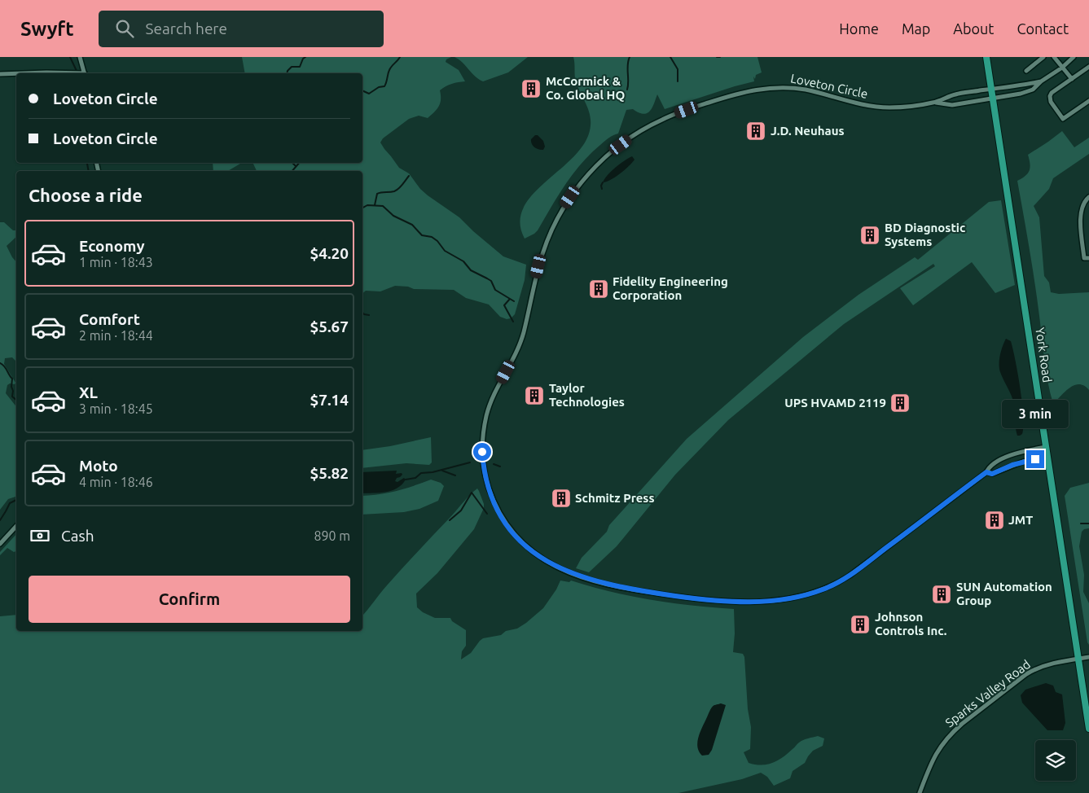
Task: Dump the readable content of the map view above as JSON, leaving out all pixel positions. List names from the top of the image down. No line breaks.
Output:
{"streets":{"main road":["York Road"],"street":["Loveton Circle","Sparks Valley Road"]},"crossings":[["Loveton Circle","York Road"],["York Road","Sparks Valley Road"]],"places":{"building":["McCormick & Co. Global HQ","J.D. Neuhaus","BD Diagnostic Systems","Fidelity Engineering Corporation","Taylor Technologies","UPS HVAMD 2119","Schmitz Press","JMT","SUN Automation Group","Johnson Controls Inc."]},"page":{"header":"Swyft","search":"Search here","nav":["Home","Map","About","Contact"],"banner":["Loveton Circle","Loveton Circle"],"heading":"Choose a ride","list":[{"name":"Economy","note":"1 min · 18:43","value":"$4.20"},{"name":"Comfort","note":"2 min · 18:44","value":"$5.67"},{"name":"XL","note":"3 min · 18:45","value":"$7.14"},{"name":"Moto","note":"4 min · 18:46","value":"$5.82"}],"bubble":"3 min","pay":["Cash","890 m"],"buttons":"Confirm"}}
